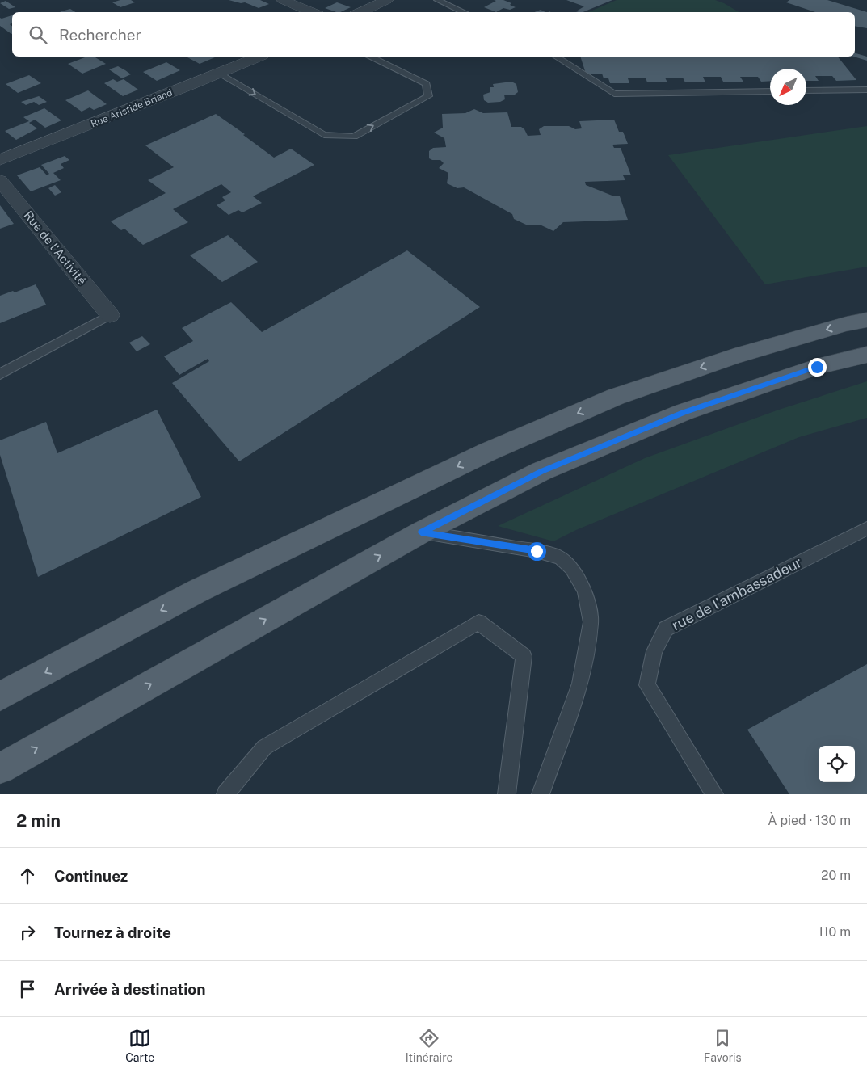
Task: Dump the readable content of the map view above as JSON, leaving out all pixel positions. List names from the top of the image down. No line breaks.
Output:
{"streets":{"street":["Rue Aristide Briand","Rue de l'Activité"],"lane":["rue de l'ambassadeur"]},"north":"bottom left","page":{"search":"Rechercher","heading":["2 min","À pied · 130 m"],"list":[["Continuez","20 m"],["Tournez à droite","110 m"],"Arrivée à destination"],"nav":["Carte","Itinéraire","Favoris"]}}
